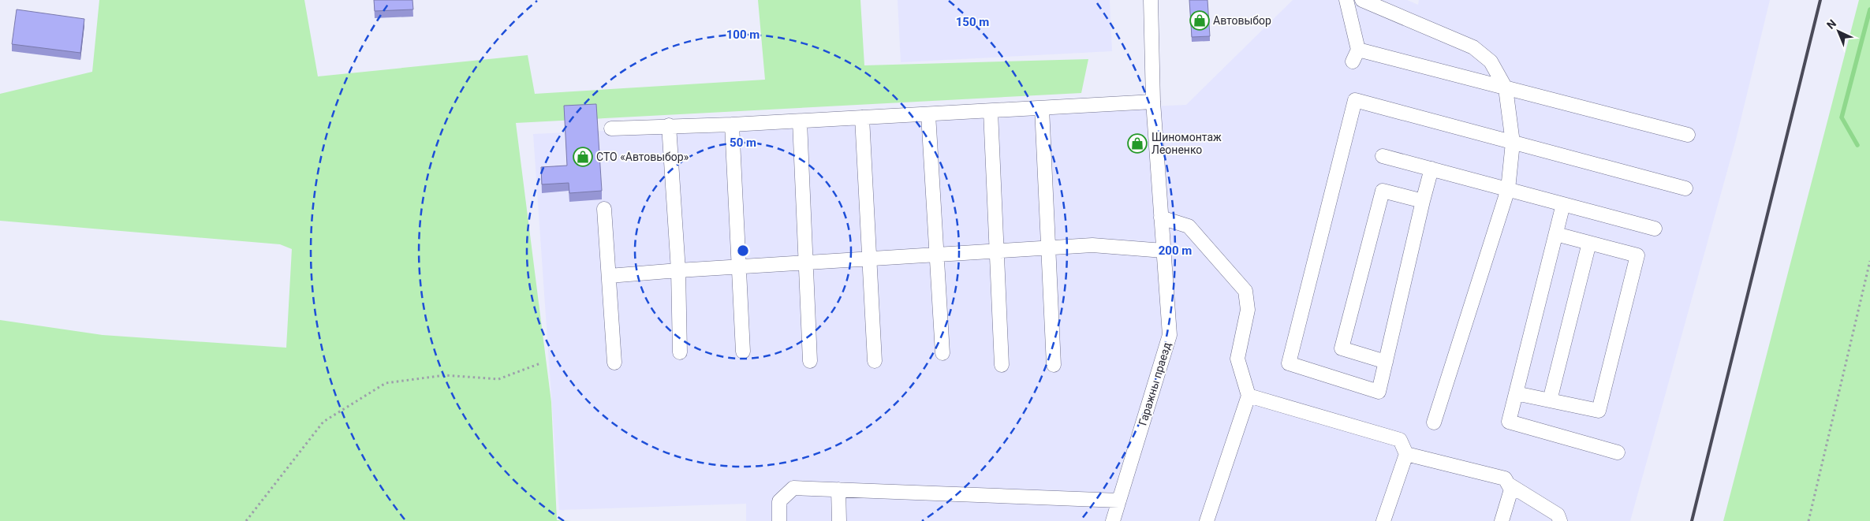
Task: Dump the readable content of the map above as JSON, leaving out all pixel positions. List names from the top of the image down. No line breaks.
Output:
{"streets":{"lane":["Гаражны праезд"]},"places":{"shop":["Автовыбор","Шиномонтаж Леоненко","СТО «Автовыбор»"]},"north":"top left","rings":["150 m","100 m","50 m","200 m"]}
